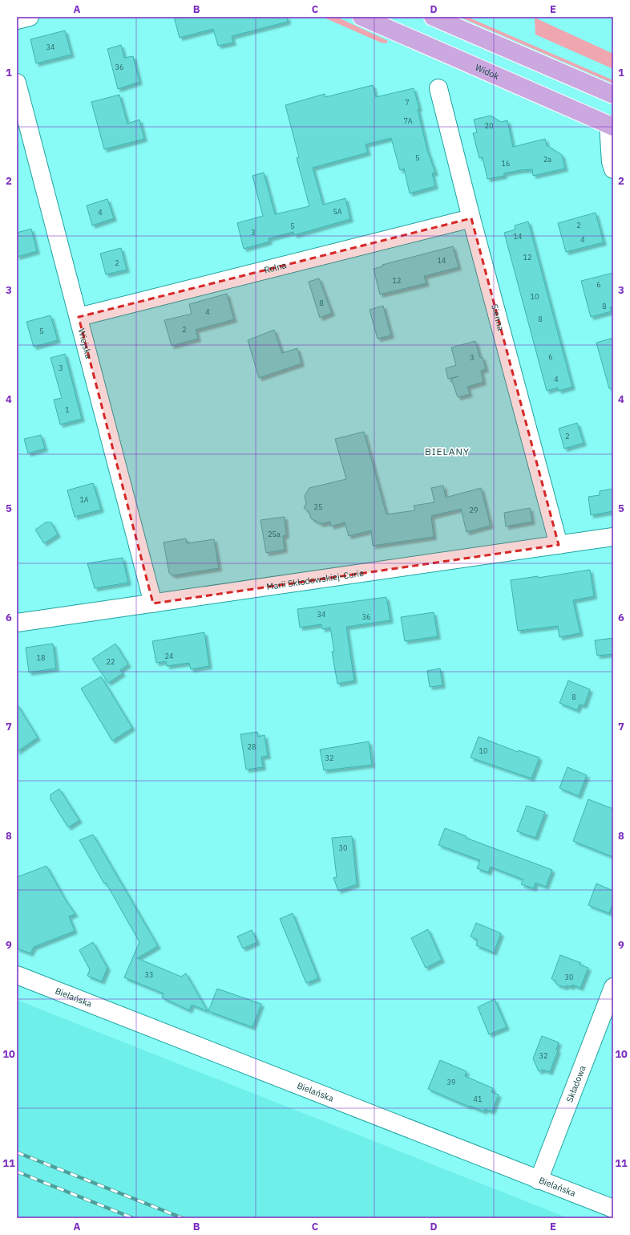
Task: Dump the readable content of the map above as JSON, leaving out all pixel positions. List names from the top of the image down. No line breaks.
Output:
{"streets":{"main road":["Widok"],"street":["Rolna","Sienna","Wiejska","Marii Skłodowskiej-Curie","Bielańska","Składowa"]},"crossings":[["Rolna","Sienna"],["Rolna","Wiejska"],["Sienna","Marii Skłodowskiej-Curie"],["Wiejska","Marii Skłodowskiej-Curie"],["Bielańska","Składowa"]],"districts":["BIELANY"],"house_numbers":["34","36","7","7A","20","5","2a","16","5A","4","2","5","3","14","4","12","14","2","12","6","10","8","8","4","8","2","5","6","3","3","4","1","2","1A","25","29","25a","34","36","24","18","22","8","28","10","32","30","33","30","32","39","41"],"grid":{"columns":["A","B","C","D","E"],"rows":["1","2","3","4","5","6","7","8","9","10","11"]}}
